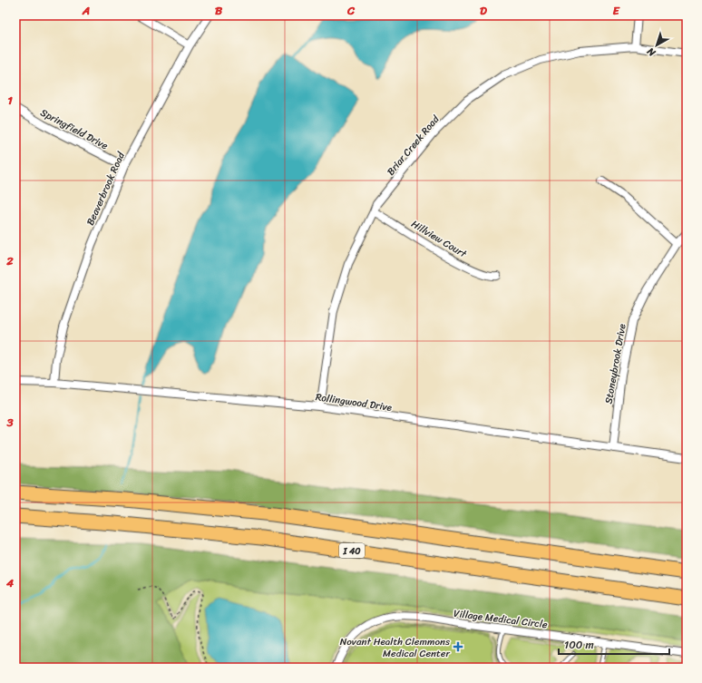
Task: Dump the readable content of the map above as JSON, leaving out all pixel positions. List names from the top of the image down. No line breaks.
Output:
{"streets":{"highway":["I 40"],"street":["Springfield Drive","Briar Creek Road","Beaverbrook Road","Hillview Court","Stoneybrook Drive","Rollingwood Drive","Village Medical Circle"]},"crossings":[["Springfield Drive","Beaverbrook Road"],["Briar Creek Road","Hillview Court"],["Briar Creek Road","Rollingwood Drive"],["Beaverbrook Road","Rollingwood Drive"],["Stoneybrook Drive","Rollingwood Drive"]],"places":{"health":["Novant Health Clemmons Medical Center"]},"scale_bar":"100 m","north":"bottom left","grid":{"columns":["A","B","C","D","E"],"rows":["1","2","3","4"]}}
